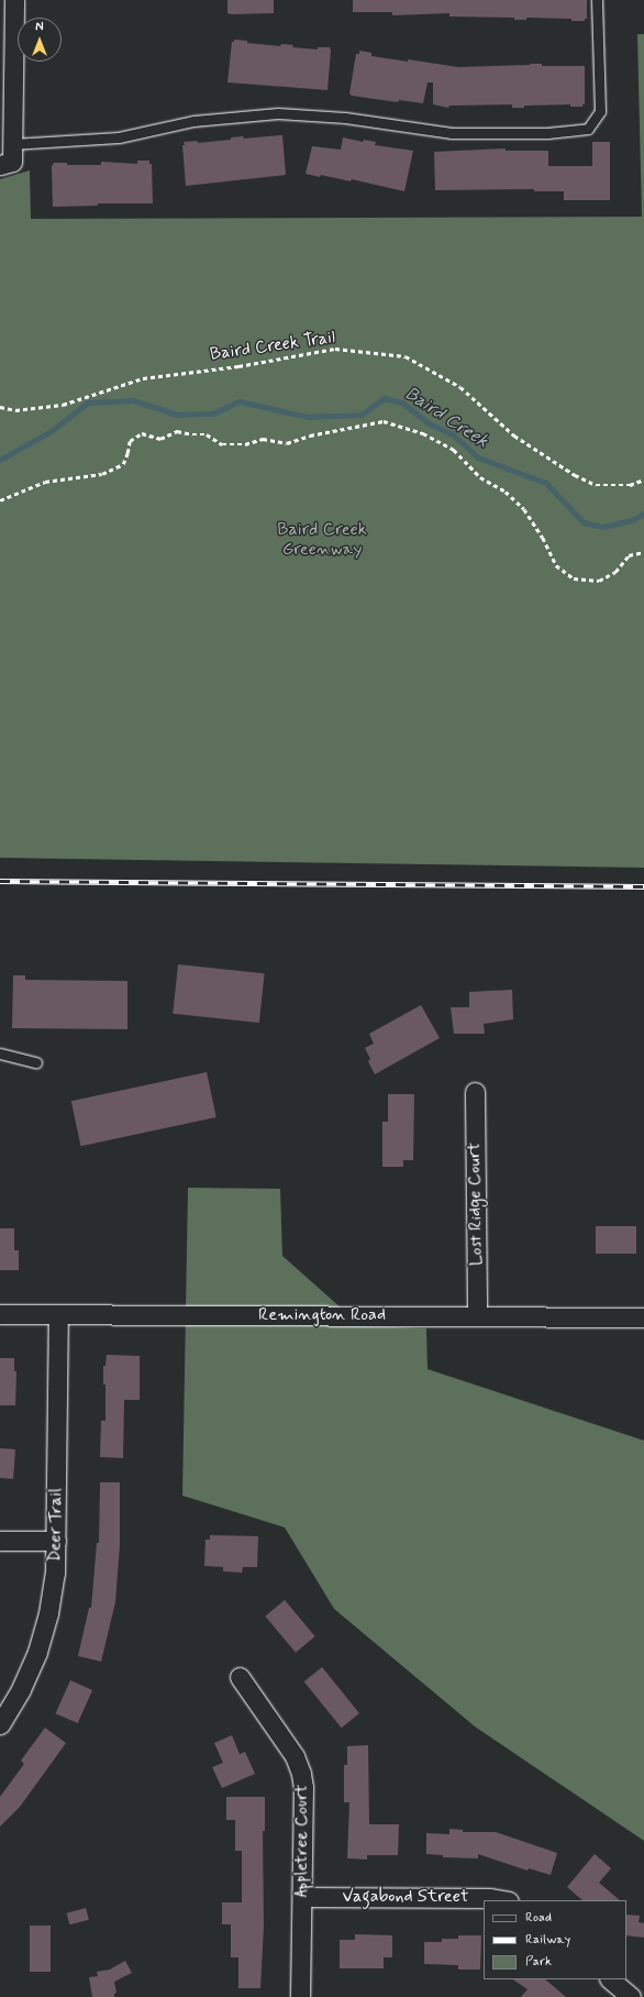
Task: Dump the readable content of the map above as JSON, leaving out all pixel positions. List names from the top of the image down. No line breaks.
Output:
{"streets":{"street":["Lost Ridge Court","Remington Road","Deer Trail","Appletree Court","Vagabond Street"],"path":["Baird Creek Trail"]},"crossings":[["Lost Ridge Court","Remington Road"],["Remington Road","Deer Trail"],["Appletree Court","Vagabond Street"]],"water":["Baird Creek"],"parks":["Baird Creek Greenway"],"legend":["Road","Railway","Park"],"north":"top"}
